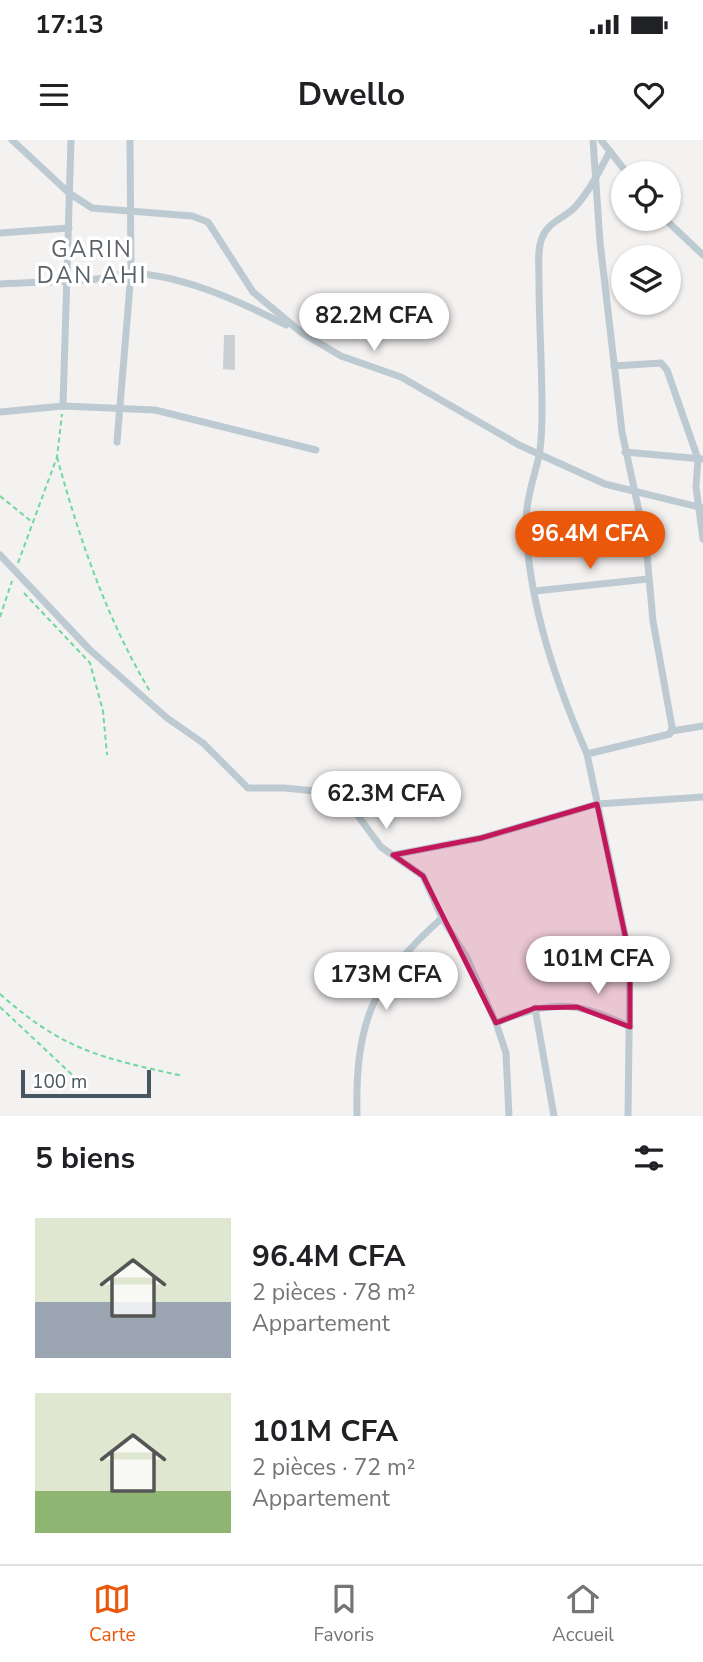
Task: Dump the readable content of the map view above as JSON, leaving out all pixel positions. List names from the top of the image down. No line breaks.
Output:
{"districts":["GARIN DAN AHI"],"scale_bar":"100 m","page":{"status":"17:13","header":"Dwello","price":["82.2M CFA","96.4M CFA","62.3M CFA","101M CFA","173M CFA"],"scale":"100 m","heading":"5 biens","list":[{"name":"96.4M CFA","note":"2 pièces · 78 m² · Appartement"},{"name":"101M CFA","note":"2 pièces · 72 m² · Appartement"}],"tabs":["Carte","Favoris","Accueil"]}}
